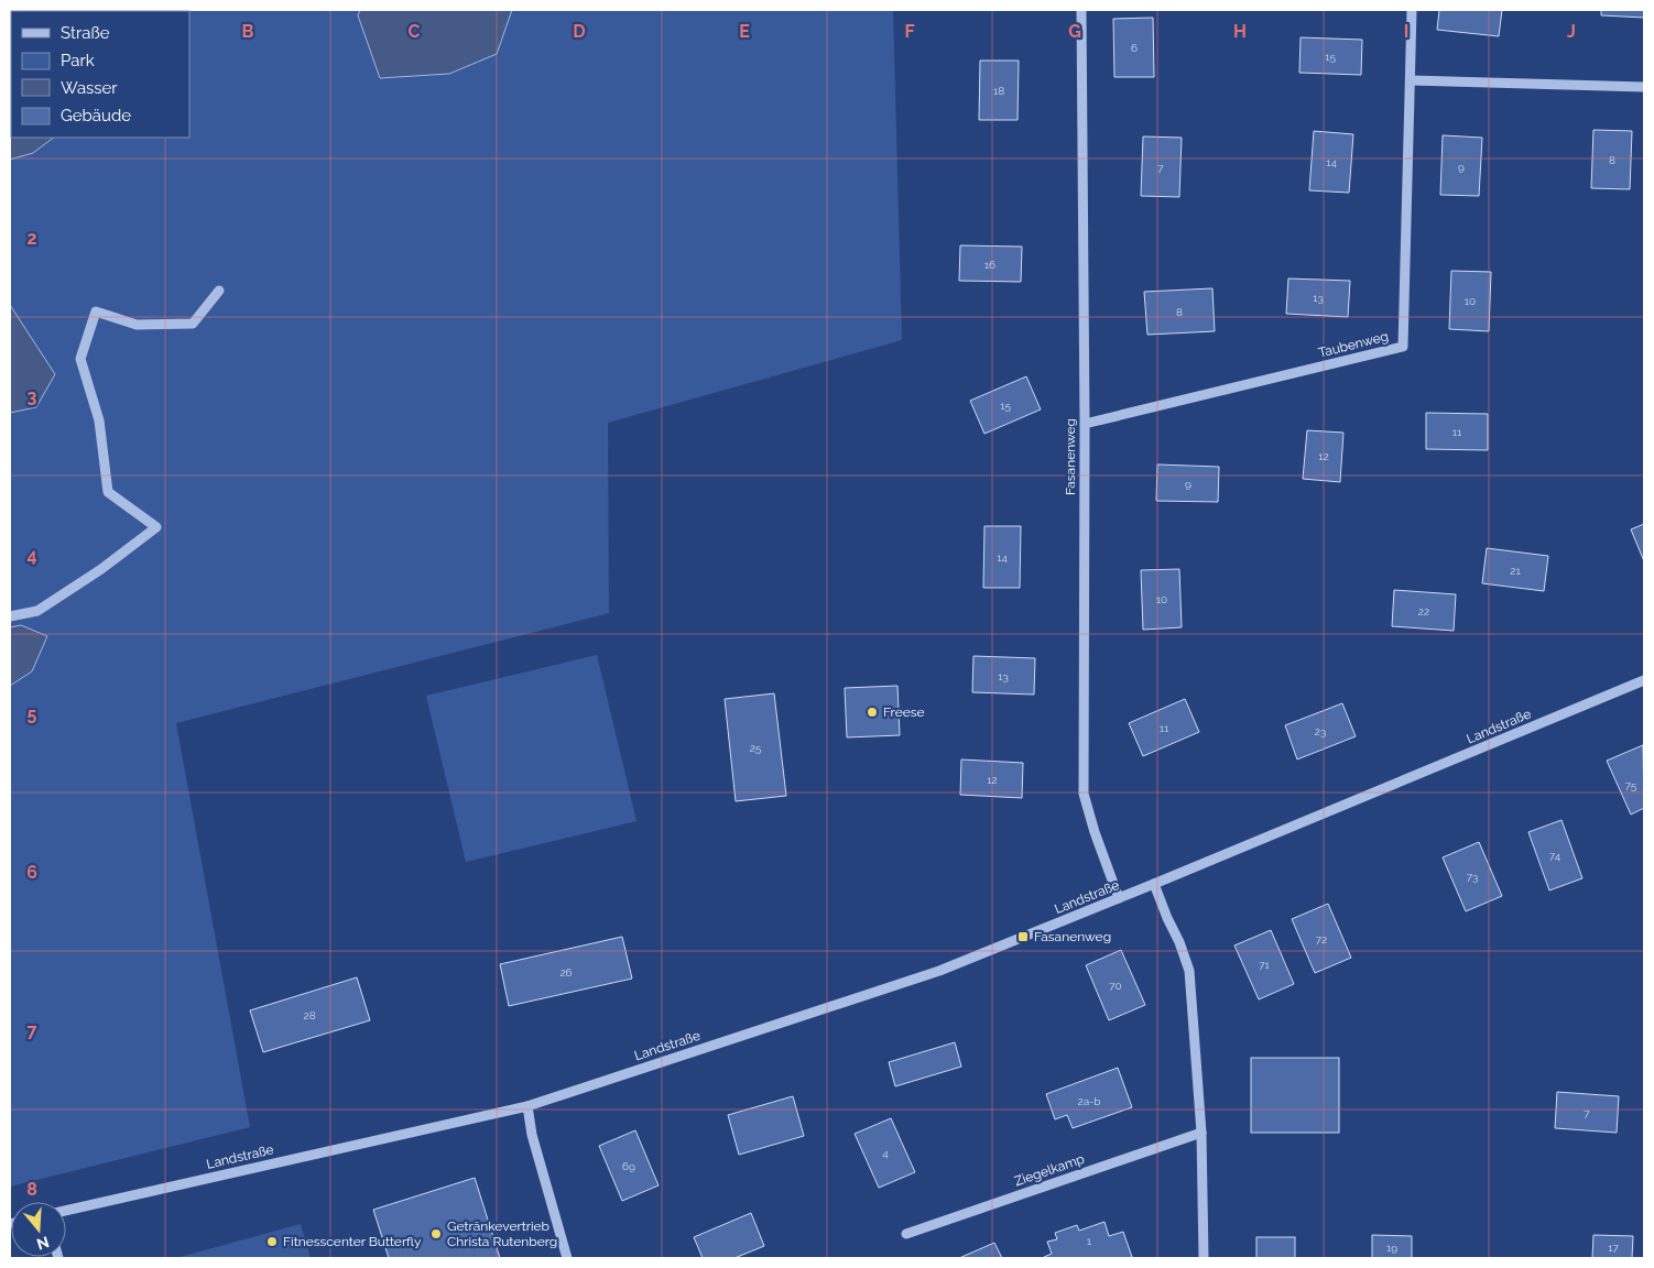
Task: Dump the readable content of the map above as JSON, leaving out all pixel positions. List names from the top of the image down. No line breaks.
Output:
{"streets":{"street":["Taubenweg","Fasanenweg","Landstraße","Ziegelkamp"]},"crossings":[["Taubenweg","Fasanenweg"],["Fasanenweg","Landstraße"]],"places":{"other":["Freese","Getränkevertrieb Christa Rutenberg","Fitnesscenter Butterfly"],"transit":["Fasanenweg"]},"house_numbers":["6","15","18","8","14","9","7","16","13","10","8","15","11","12","9","14","21","10","22","13","11","23","25","12","75","74","73","72","71","26","70","28","2a-b","7","4","69","1","19","17"],"legend":["Straße","Park","Wasser","Gebäude"],"north":"bottom","grid":{"columns":["B","C","D","E","F","G","H","I","J"],"rows":["2","3","4","5","6","7","8"]}}
